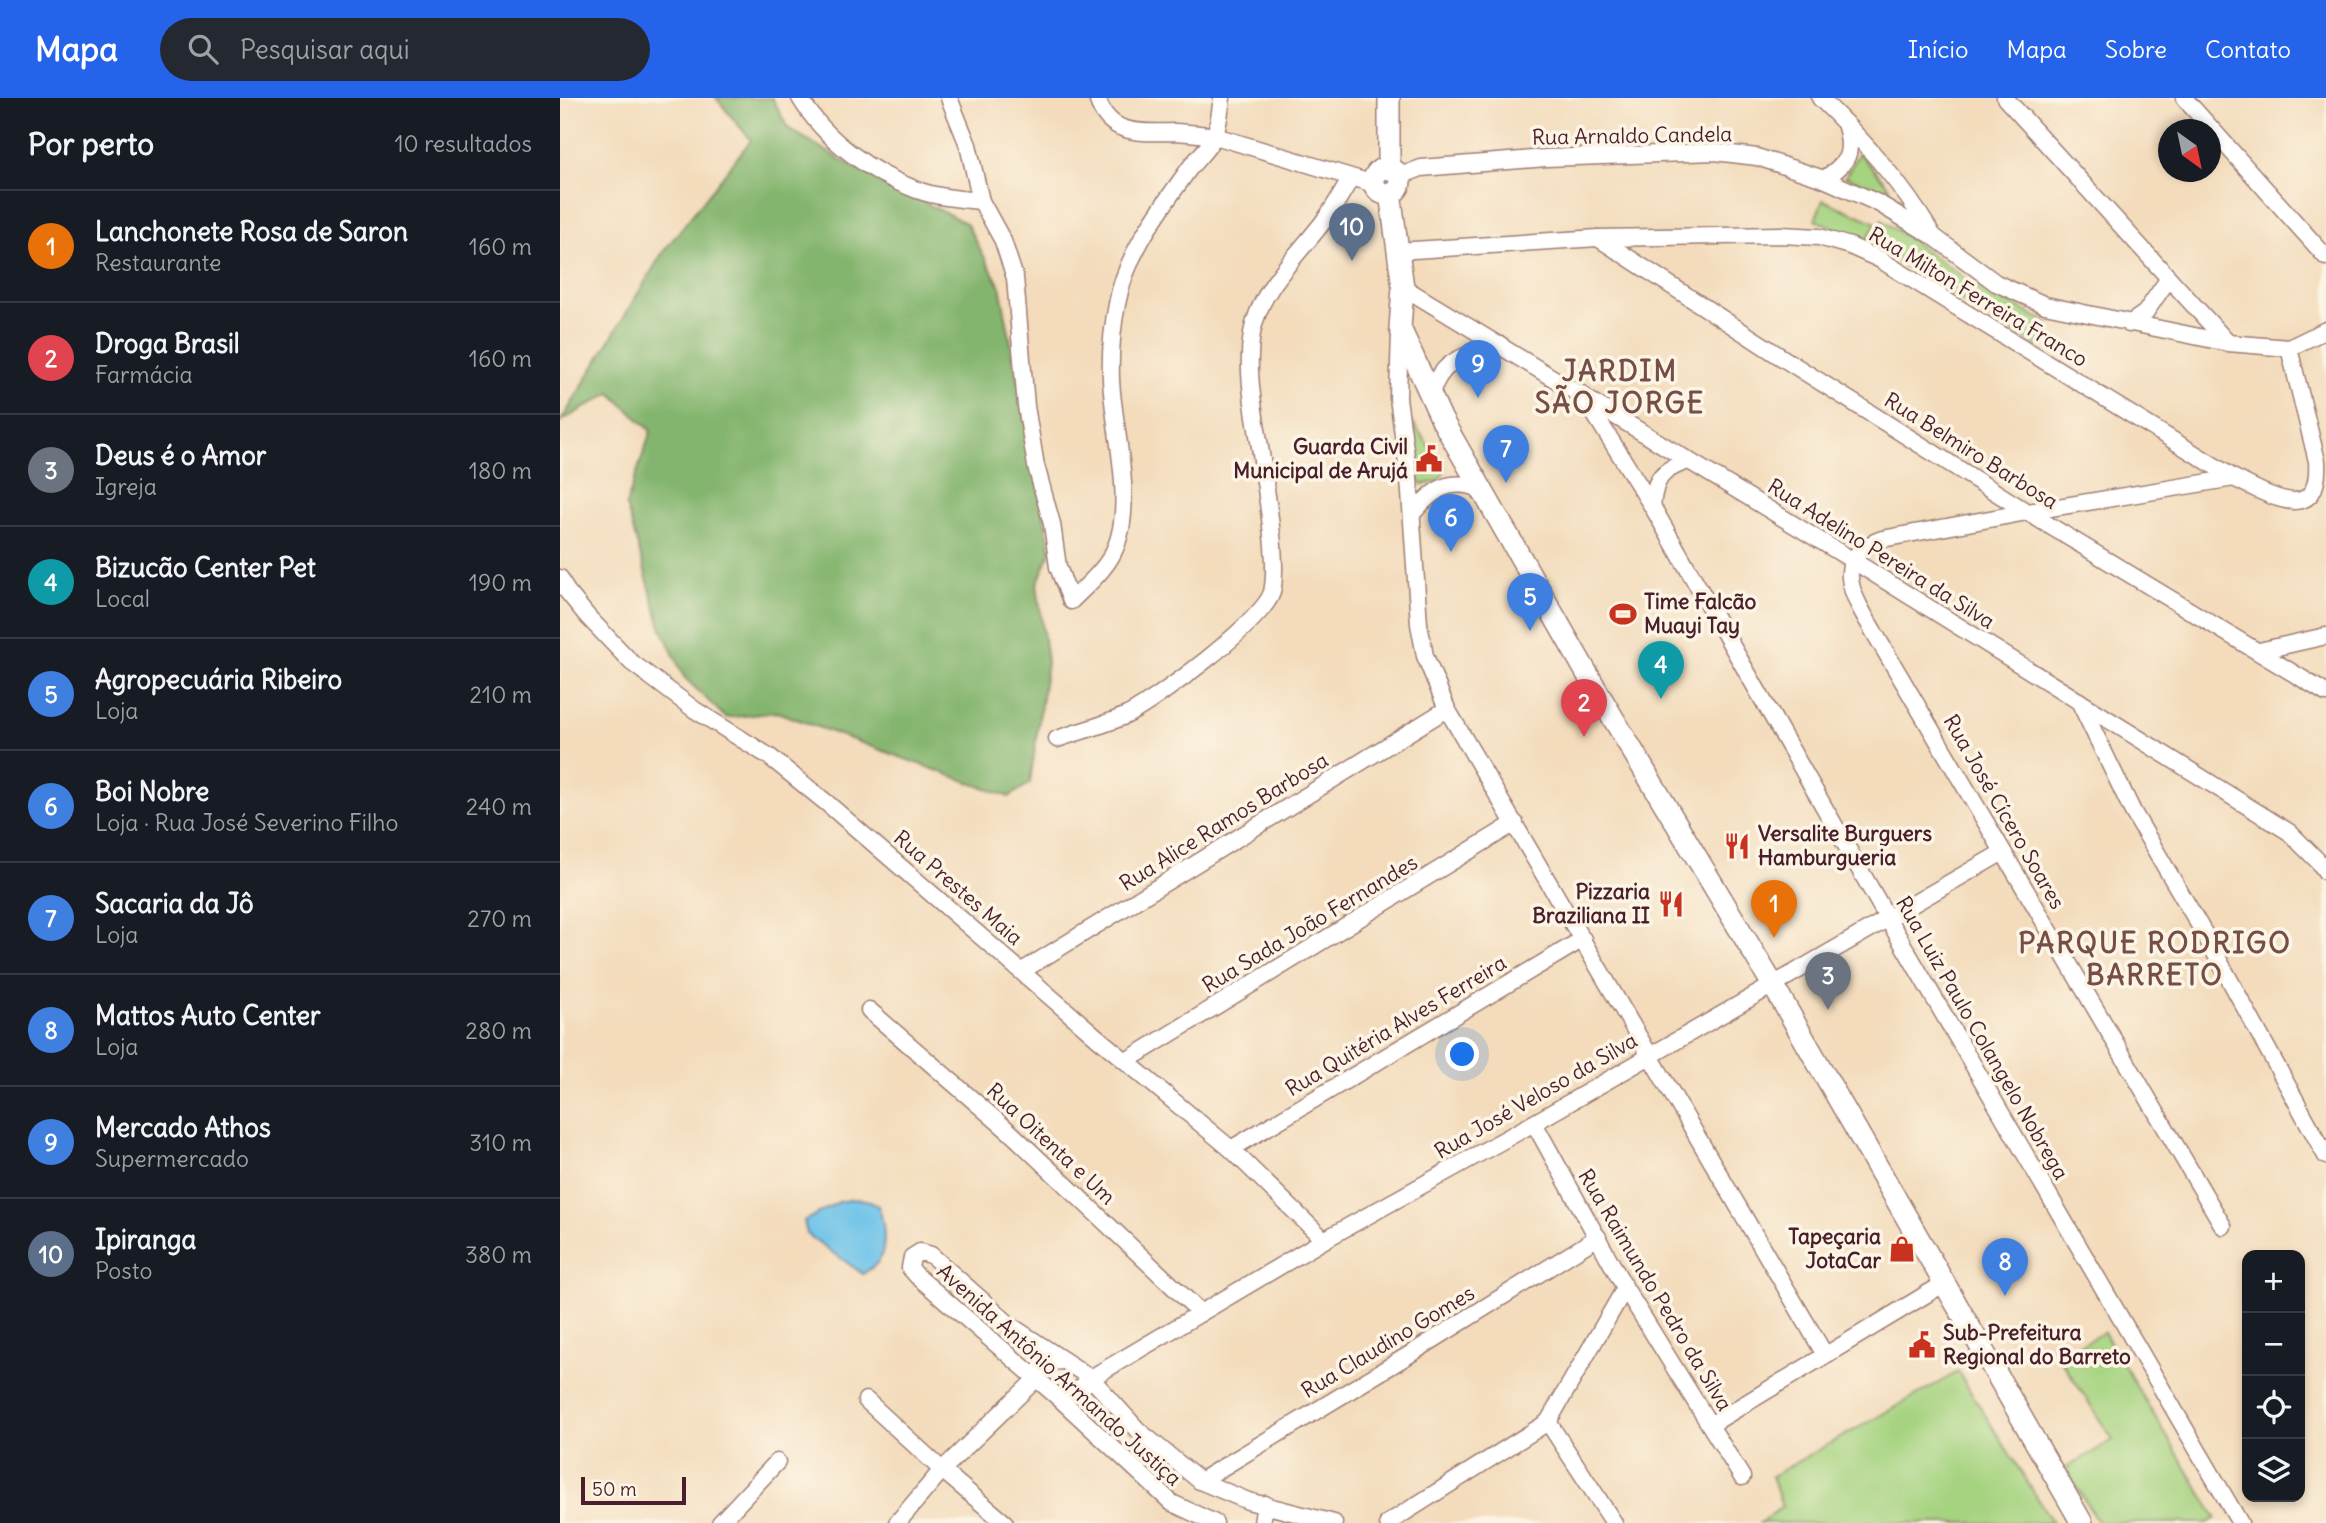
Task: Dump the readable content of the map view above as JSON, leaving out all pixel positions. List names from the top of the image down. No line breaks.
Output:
{"streets":{"street":["Rua Arnaldo Candela","Rua Milton Ferreira Franco","Rua Belmiro Barbosa","Rua Adelino Pereira da Silva","Rua José Cícero Soares","Rua Alice Ramos Barbosa","Rua Prestes Maia","Rua Sada João Fernandes","Rua Quitéria Alves Ferreira","Rua Luiz Paulo Colangelo Nobrega","Rua José Veloso da Silva","Rua Oitenta e Um","Rua Raimundo Pedro da Silva","Rua Claudino Gomes","Avenida Antônio Armando Justiça"]},"crossings":[["Rua Arnaldo Candela","Rua Milton Ferreira Franco"],["Rua Milton Ferreira Franco","Rua Belmiro Barbosa"],["Rua Adelino Pereira da Silva","Rua José Cícero Soares"],["Rua Adelino Pereira da Silva","Rua Luiz Paulo Colangelo Nobrega"],["Rua José Cícero Soares","Rua José Veloso da Silva"],["Rua Alice Ramos Barbosa","Rua Prestes Maia"],["Rua Prestes Maia","Rua Sada João Fernandes"],["Rua Prestes Maia","Rua Quitéria Alves Ferreira"],["Rua Prestes Maia","Rua José Veloso da Silva"],["Rua Luiz Paulo Colangelo Nobrega","Rua José Veloso da Silva"],["Rua José Veloso da Silva","Rua Oitenta e Um"],["Rua José Veloso da Silva","Rua Raimundo Pedro da Silva"],["Rua José Veloso da Silva","Avenida Antônio Armando Justiça"],["Rua Raimundo Pedro da Silva","Rua Claudino Gomes"],["Rua Claudino Gomes","Avenida Antônio Armando Justiça"]],"districts":["JARDIM SÃO JORGE","PARQUE RODRIGO BARRETO"],"places":{"public building":["Guarda Civil Municipal de Arujá","Sub-Prefeitura Regional do Barreto"],"sports":["Time Falcão Muayi Tay"],"restaurant":["Versalite Burguers Hamburgueria","Pizzaria Braziliana II"],"shop":["Tapeçaria JotaCar"]},"scale_bar":"50 m","north":"bottom right","page":{"header":"Mapa","search":"Pesquisar aqui","nav":["Início","Mapa","Sobre","Contato"],"heading":["Por perto","10 resultados"],"list":[{"mark":"1","name":"Lanchonete Rosa de Saron","note":"Restaurante","value":"160 m"},{"mark":"2","name":"Droga Brasil","note":"Farmácia","value":"160 m"},{"mark":"3","name":"Deus é o Amor","note":"Igreja","value":"180 m"},{"mark":"4","name":"Bizucão Center Pet","note":"Local","value":"190 m"},{"mark":"5","name":"Agropecuária Ribeiro","note":"Loja","value":"210 m"},{"mark":"6","name":"Boi Nobre","note":"Loja · Rua José Severino Filho","value":"240 m"},{"mark":"7","name":"Sacaria da Jô","note":"Loja","value":"270 m"},{"mark":"8","name":"Mattos Auto Center","note":"Loja","value":"280 m"},{"mark":"9","name":"Mercado Athos","note":"Supermercado","value":"310 m"},{"mark":"10","name":"Ipiranga","note":"Posto","value":"380 m"}],"pins":["10","9","7","6","5","4","2","1","3","8"],"map_buttons":["+","−"],"scale":"50 m"}}
